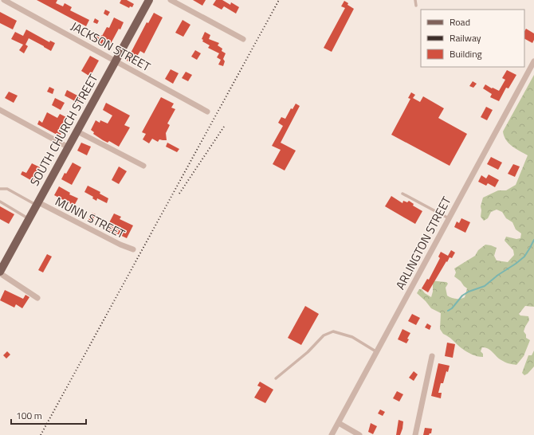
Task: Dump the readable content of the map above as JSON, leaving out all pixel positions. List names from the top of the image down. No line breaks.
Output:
{"streets":{"main road":["SOUTH CHURCH STREET"],"street":["JACKSON STREET","MUNN STREET","ARLINGTON STREET"]},"crossings":[["JACKSON STREET","SOUTH CHURCH STREET"],["SOUTH CHURCH STREET","MUNN STREET"]],"legend":["Road","Railway","Building"],"scale_bar":"100 m"}
